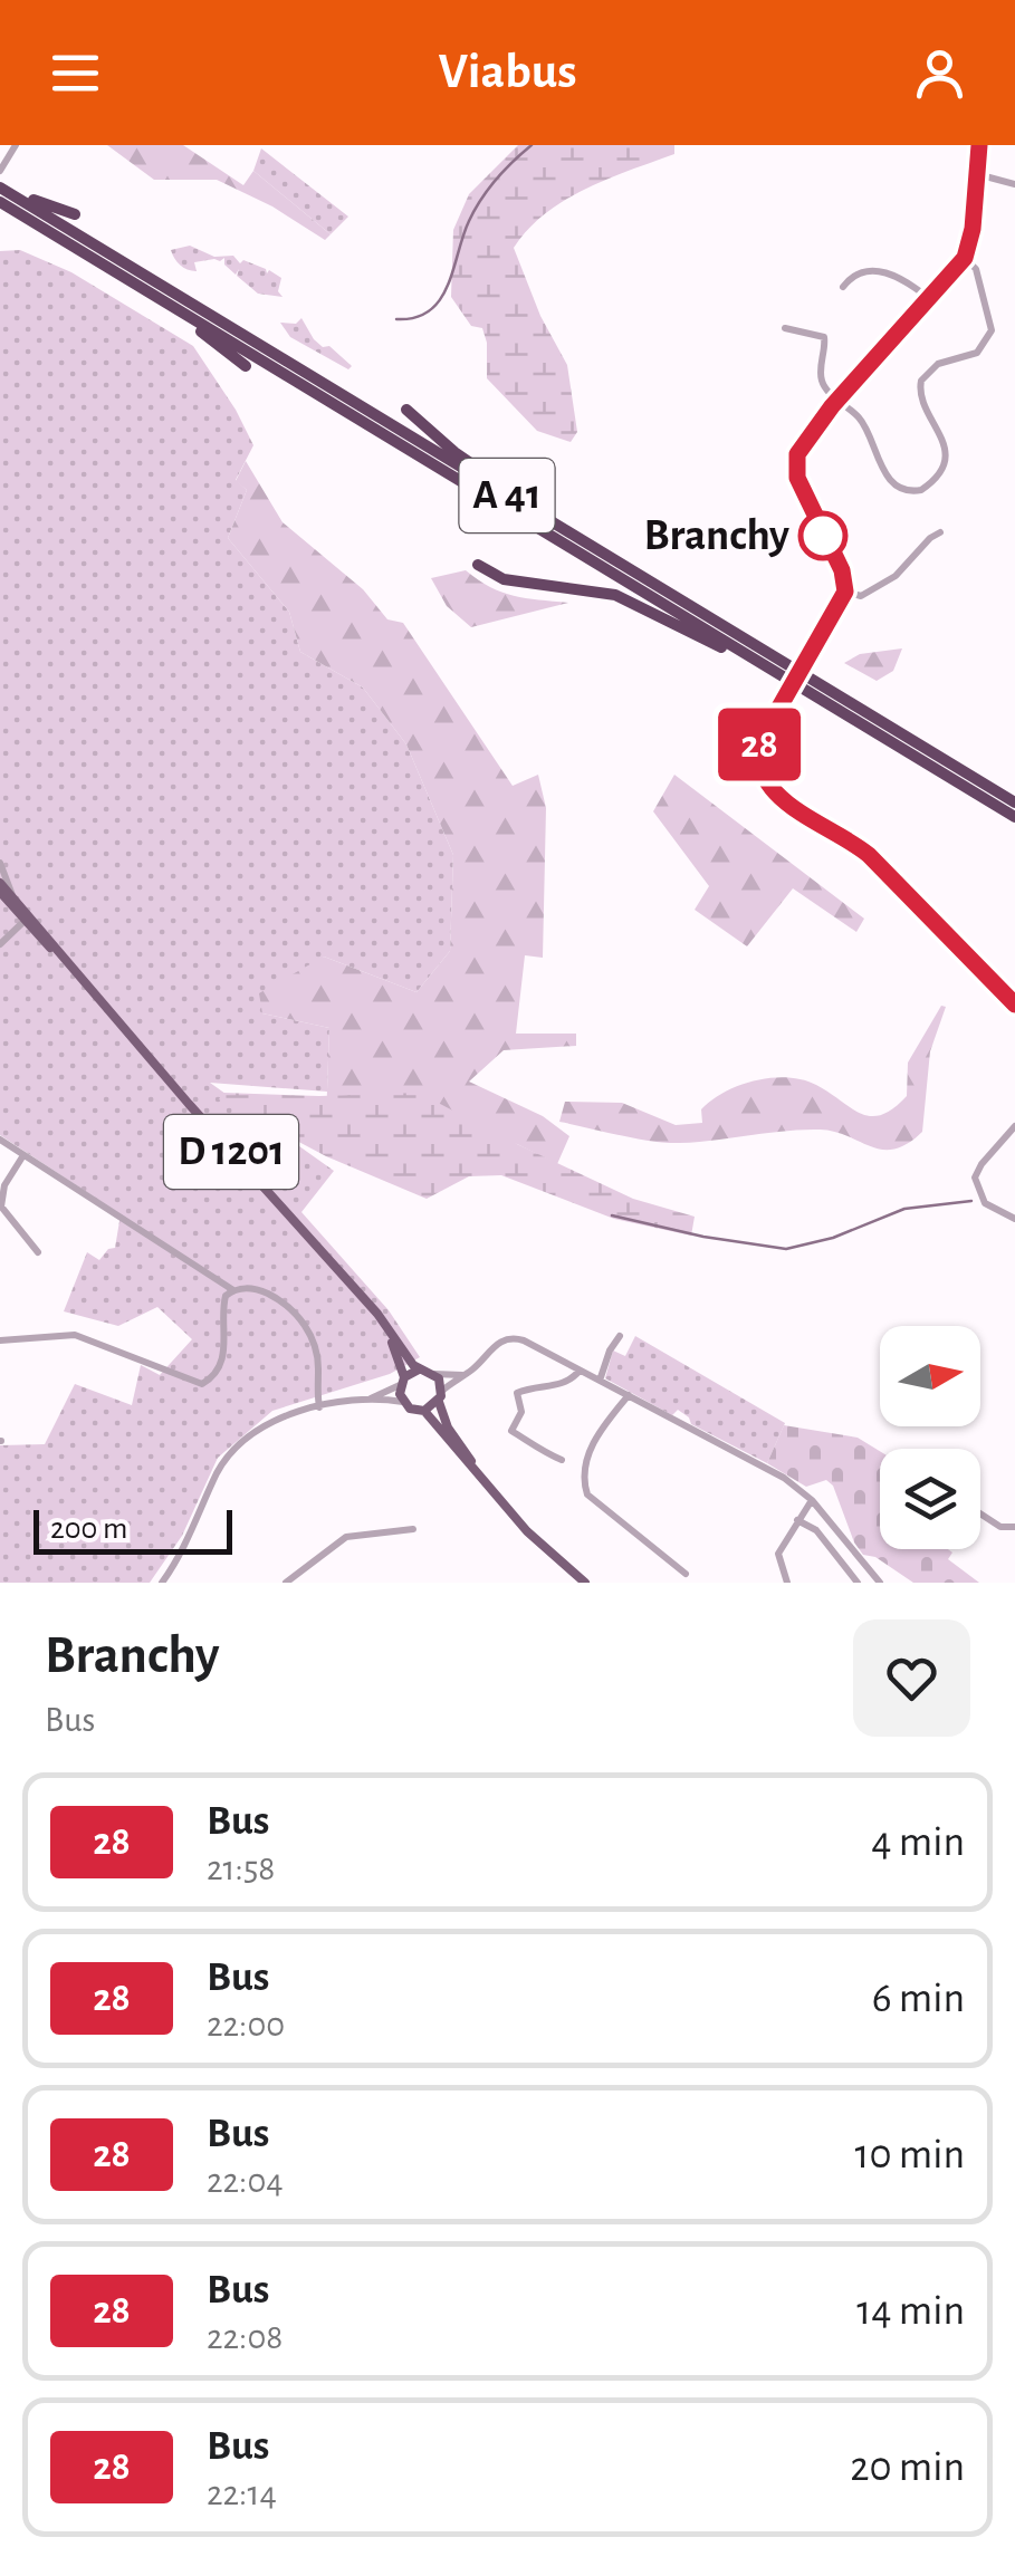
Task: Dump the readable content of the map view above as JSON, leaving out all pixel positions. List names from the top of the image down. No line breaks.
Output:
{"streets":{"highway":["A 41"],"main road":["D 1201"]},"places":["Branchy"],"lines":["bus line 28"],"scale_bar":"200 m","north":"right","page":{"header":"Viabus","on_map":"28","scale":"200 m","heading":["Branchy","Bus"],"list":[{"mark":"28","name":"Bus","note":"21:58","value":"4 min"},{"mark":"28","name":"Bus","note":"22:00","value":"6 min"},{"mark":"28","name":"Bus","note":"22:04","value":"10 min"},{"mark":"28","name":"Bus","note":"22:08","value":"14 min"},{"mark":"28","name":"Bus","note":"22:14","value":"20 min"}]}}
